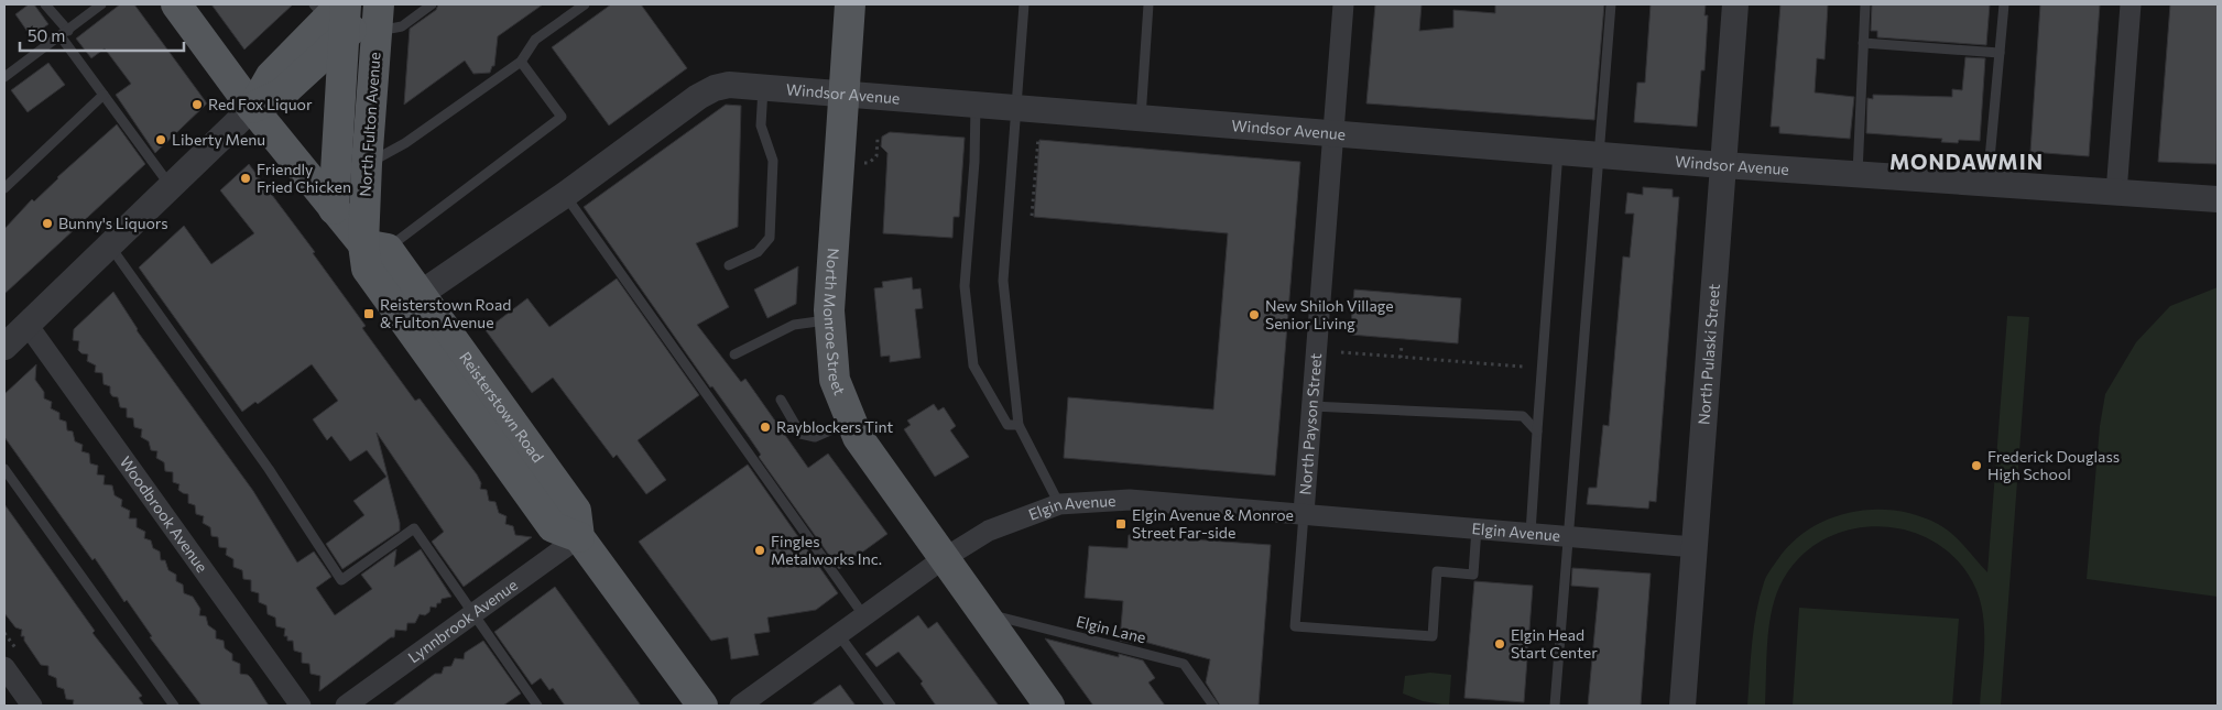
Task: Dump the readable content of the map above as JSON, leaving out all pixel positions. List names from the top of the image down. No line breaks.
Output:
{"streets":{"main road":["North Fulton Avenue","North Monroe Street","Reisterstown Road"],"street":["Windsor Avenue","North Pulaski Street","North Payson Street","Elgin Avenue","Woodbrook Avenue","Lynnbrook Avenue"],"lane":["Elgin Lane"]},"crossings":[["Windsor Avenue","North Monroe Street"],["Windsor Avenue","North Pulaski Street"],["Windsor Avenue","Reisterstown Road"],["Windsor Avenue","North Payson Street"],["North Fulton Avenue","Reisterstown Road"],["North Monroe Street","Elgin Avenue"],["North Monroe Street","Elgin Lane"],["North Pulaski Street","Elgin Avenue"],["Reisterstown Road","Lynnbrook Avenue"],["North Payson Street","Elgin Avenue"]],"districts":["MONDAWMIN"],"places":{"other":["Red Fox Liquor","Liberty Menu","Friendly Fried Chicken","Bunny's Liquors","New Shiloh Village Senior Living","Rayblockers Tint","Frederick Douglass High School","Fingles Metalworks Inc.","Elgin Head Start Center"],"transit":["Reisterstown Road & Fulton Avenue","Elgin Avenue & Monroe Street Far-side"]},"scale_bar":"50 m"}
